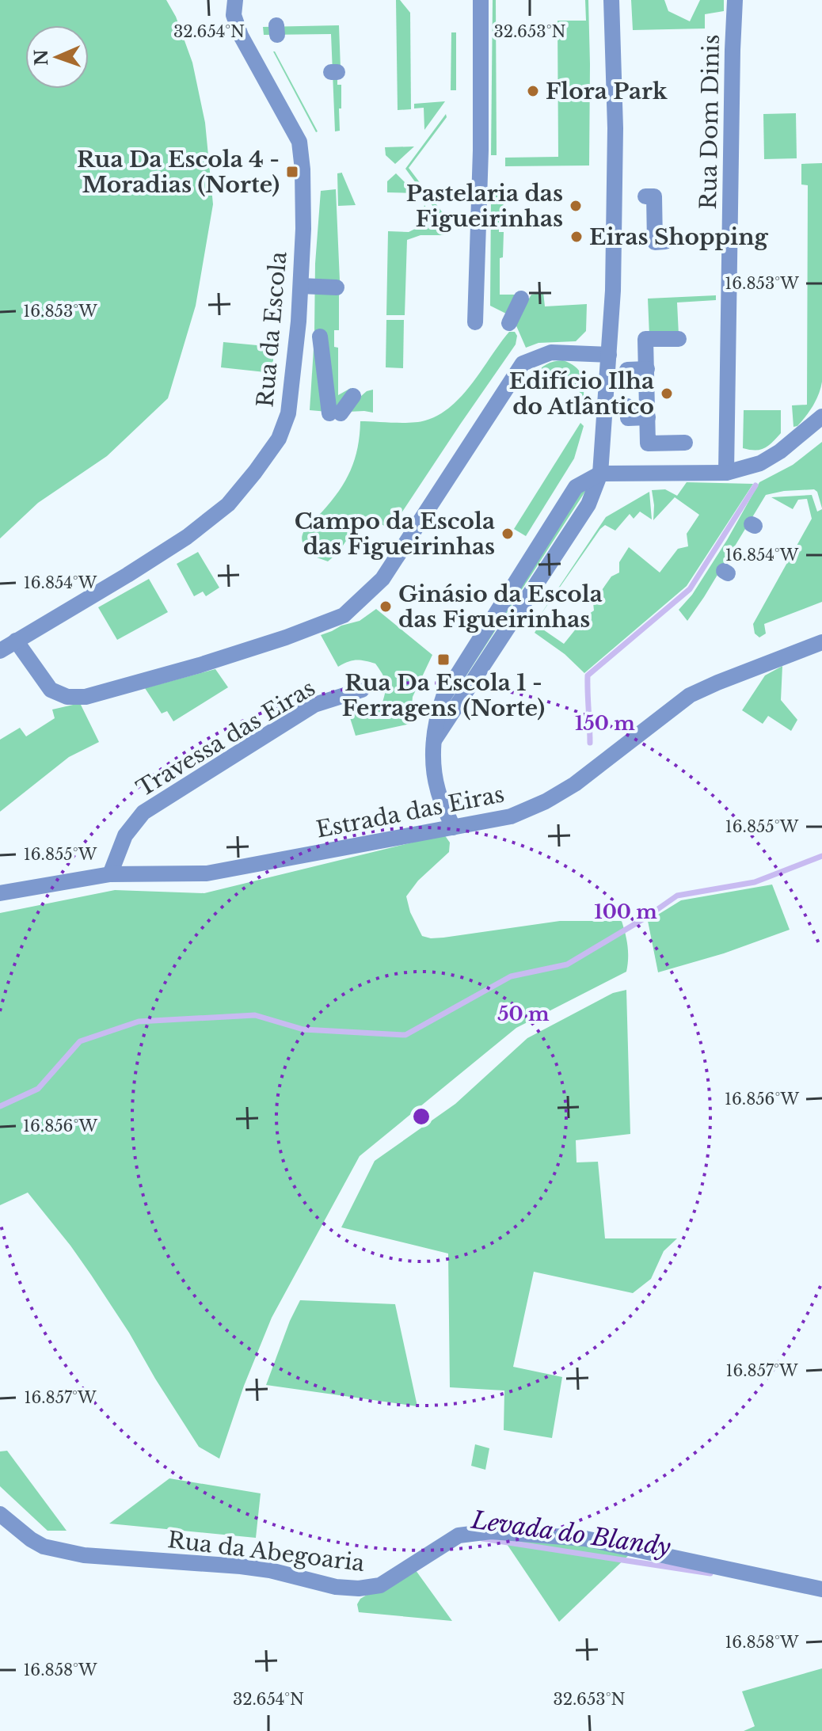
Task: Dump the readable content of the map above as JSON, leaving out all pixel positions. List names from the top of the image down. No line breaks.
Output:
{"streets":{"street":["Rua Dom Dinis","Rua da Escola","Travessa das Eiras","Estrada das Eiras","Rua da Abegoaria"]},"crossings":[["Travessa das Eiras","Estrada das Eiras"]],"water":["Levada do Blandy"],"places":{"other":["Flora Park","Pastelaria das Figueirinhas","Eiras Shopping","Edifício Ilha do Atlântico","Campo da Escola das Figueirinhas","Ginásio da Escola das Figueirinhas"],"transit":["Rua Da Escola 4 - Moradias (Norte)","Rua Da Escola 1 - Ferragens (Norte)"]},"north":"left","coordinates":["32.654°N","32.653°N","16.853°W","16.854°W","16.855°W","16.856°W","16.857°W","16.858°W"],"rings":["150 m","100 m","50 m"]}
